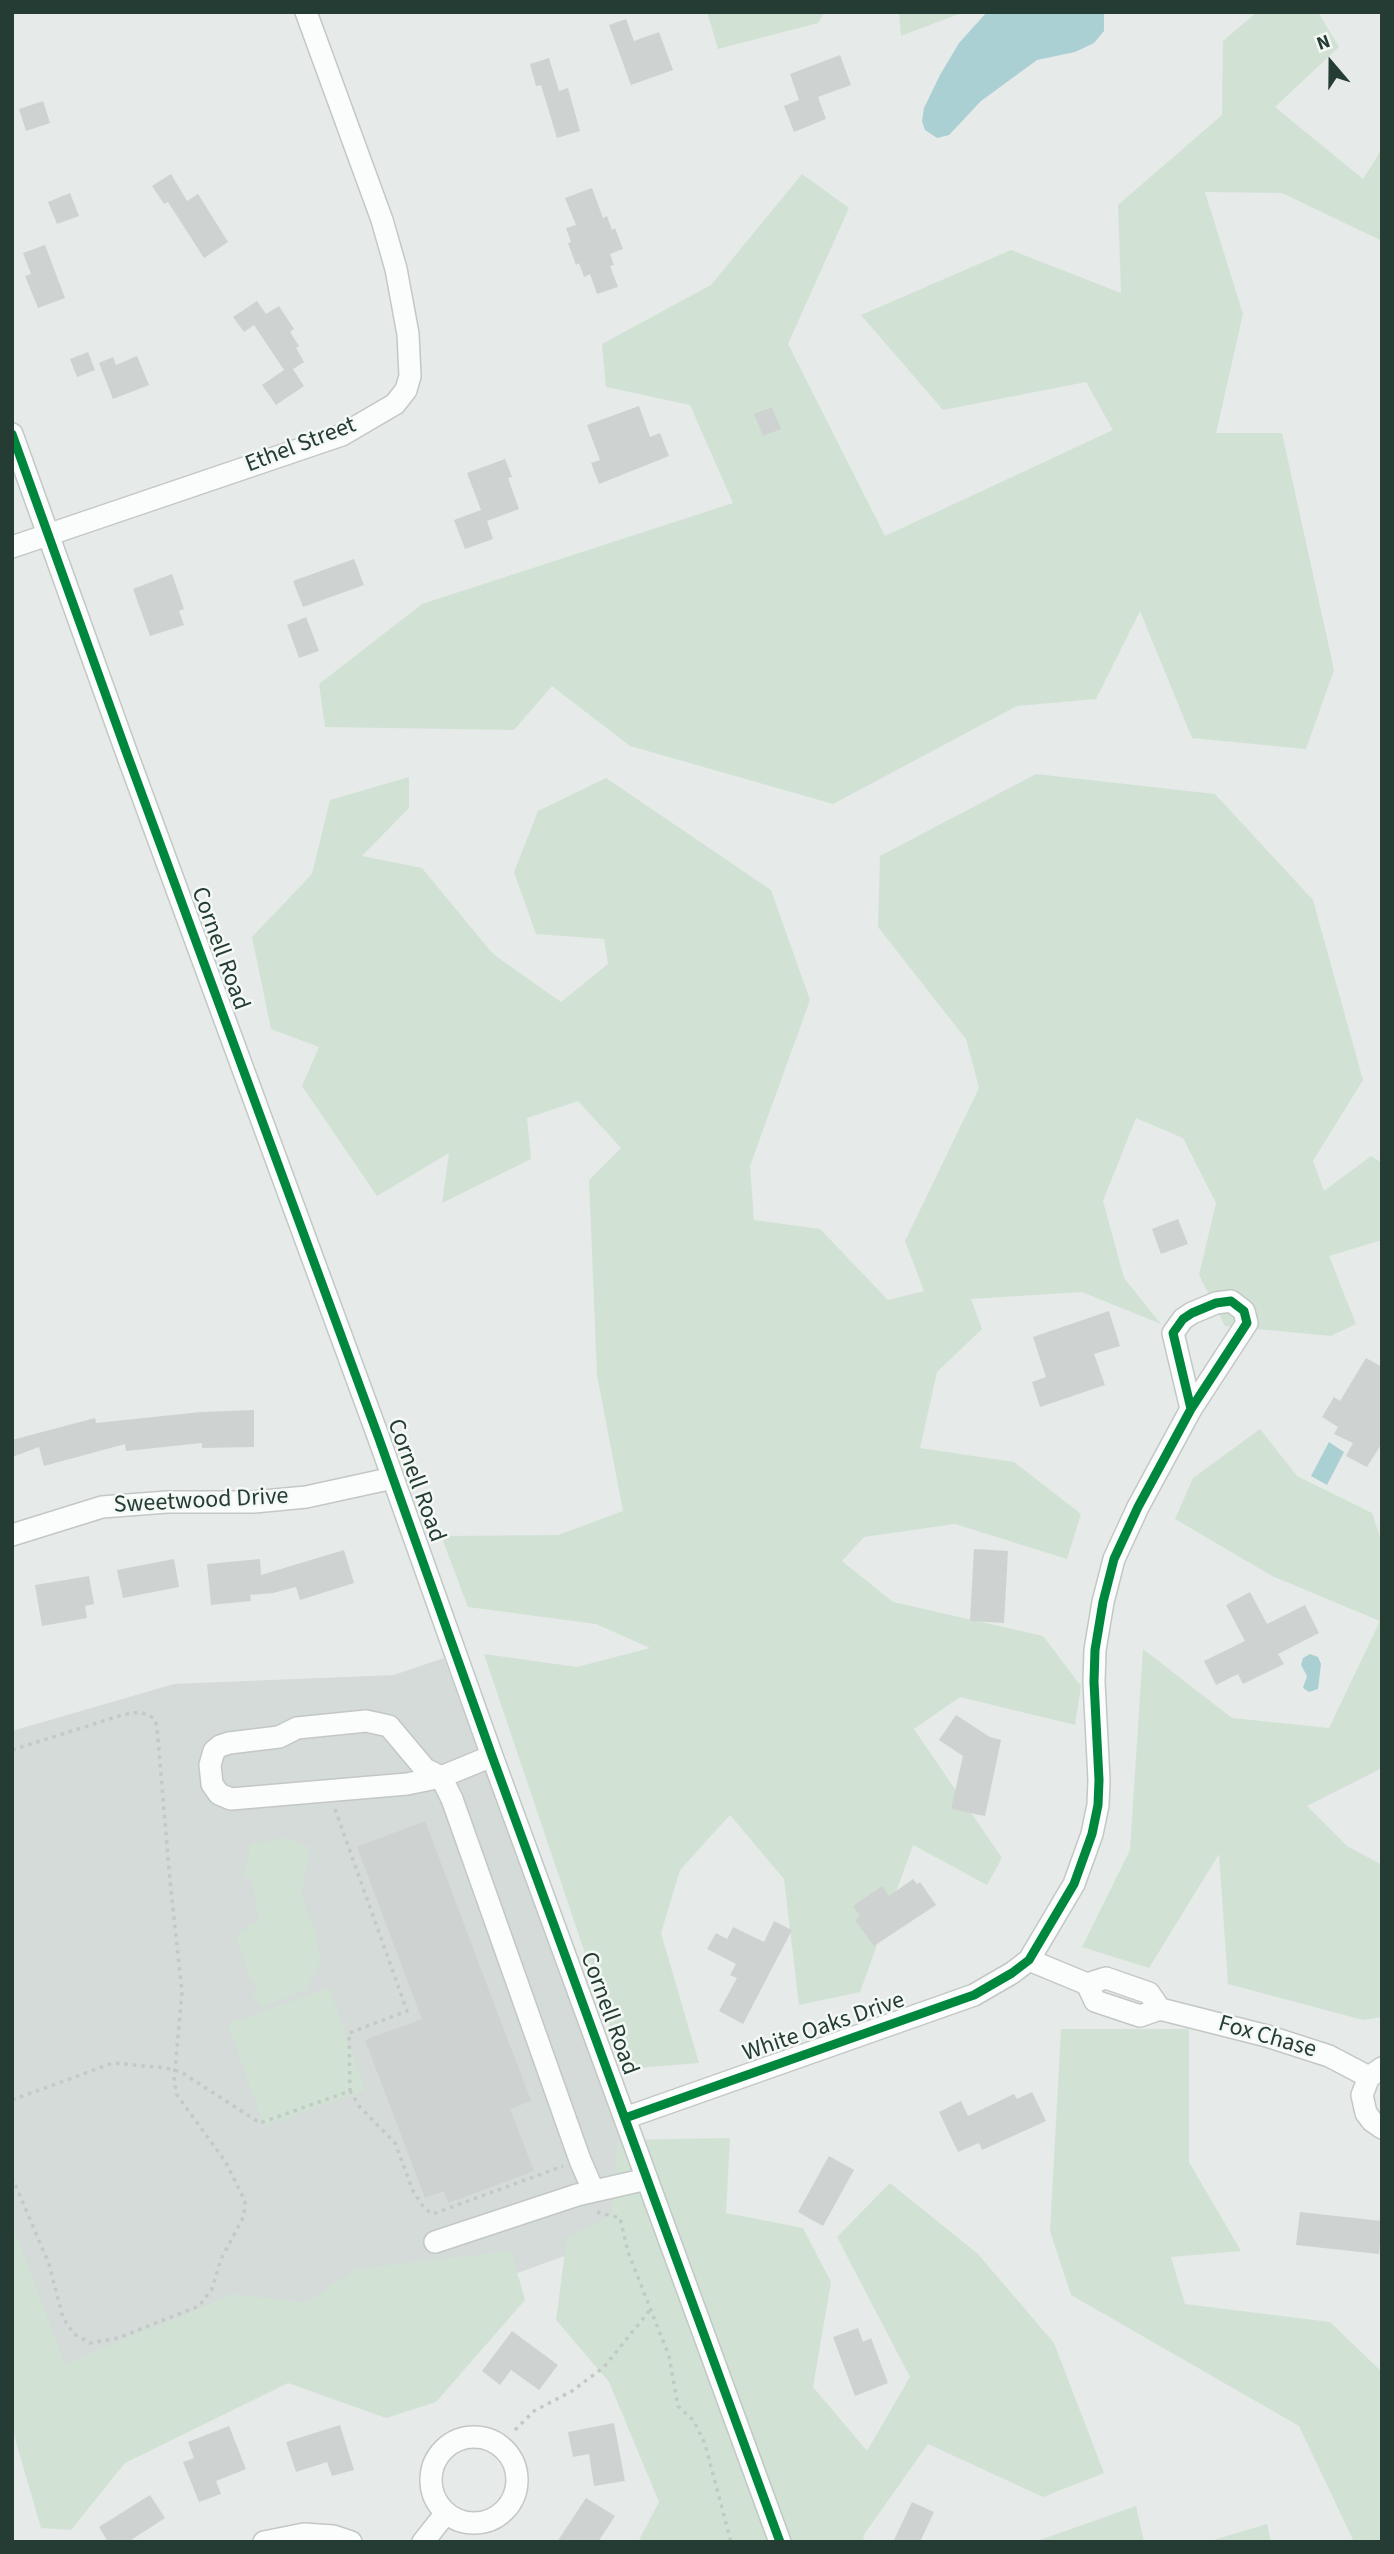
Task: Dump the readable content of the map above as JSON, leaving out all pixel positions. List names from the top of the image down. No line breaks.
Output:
{"streets":{"street":["Ethel Street","Cornell Road","Sweetwood Drive","White Oaks Drive","Fox Chase"]},"crossings":[["Ethel Street","Cornell Road"],["Cornell Road","Sweetwood Drive"],["Cornell Road","White Oaks Drive"],["White Oaks Drive","Fox Chase"]],"north":"top"}
